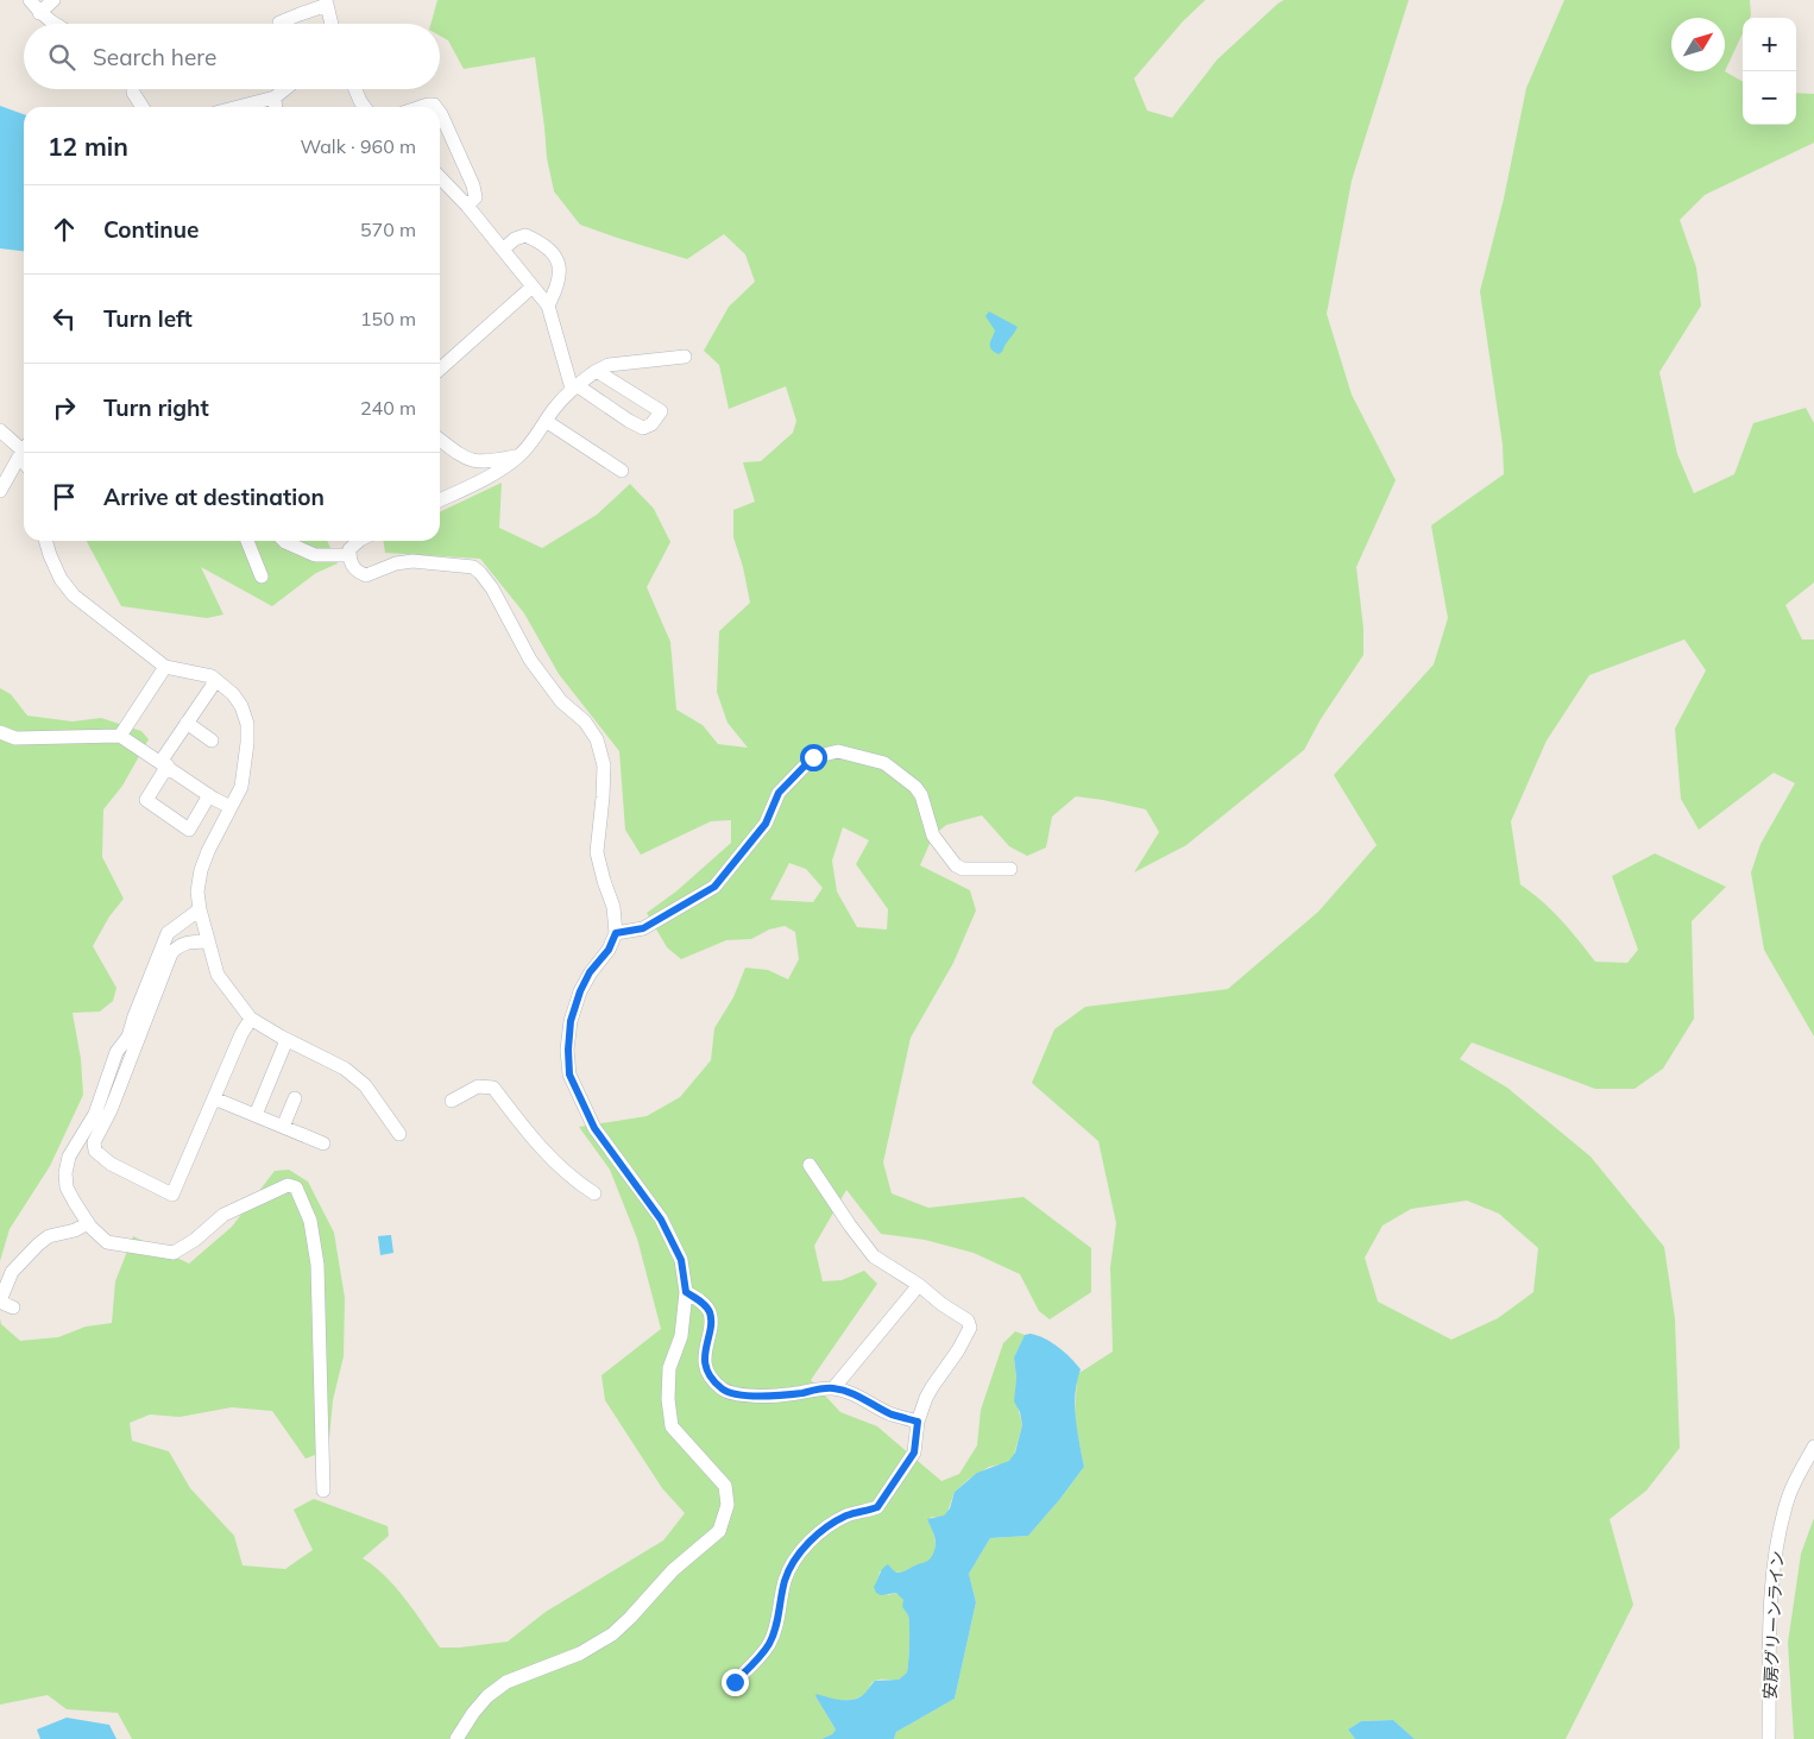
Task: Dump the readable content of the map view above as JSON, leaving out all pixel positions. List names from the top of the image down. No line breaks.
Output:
{"streets":{"street":["安房グリーンライン"]},"north":"top right","page":{"map_buttons":["+","−"],"search":"Search here","heading":["12 min","Walk · 960 m"],"list":[["Continue","570 m"],["Turn left","150 m"],["Turn right","240 m"],"Arrive at destination"]}}
